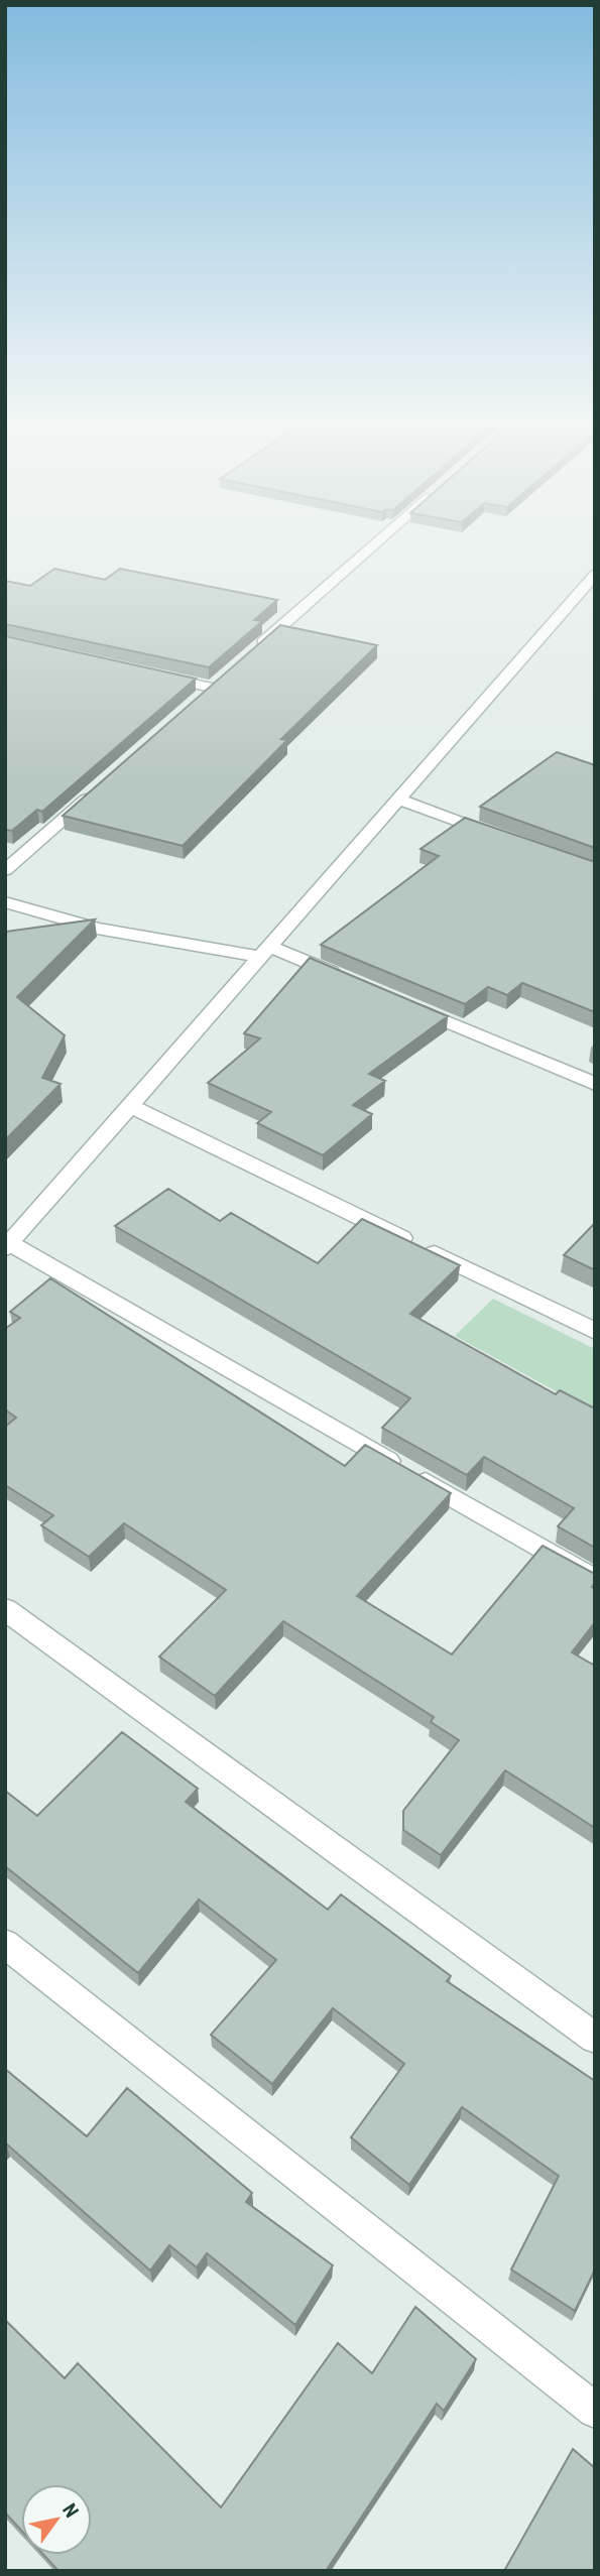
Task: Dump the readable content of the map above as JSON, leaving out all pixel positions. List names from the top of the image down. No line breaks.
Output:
{"north":"top right"}
